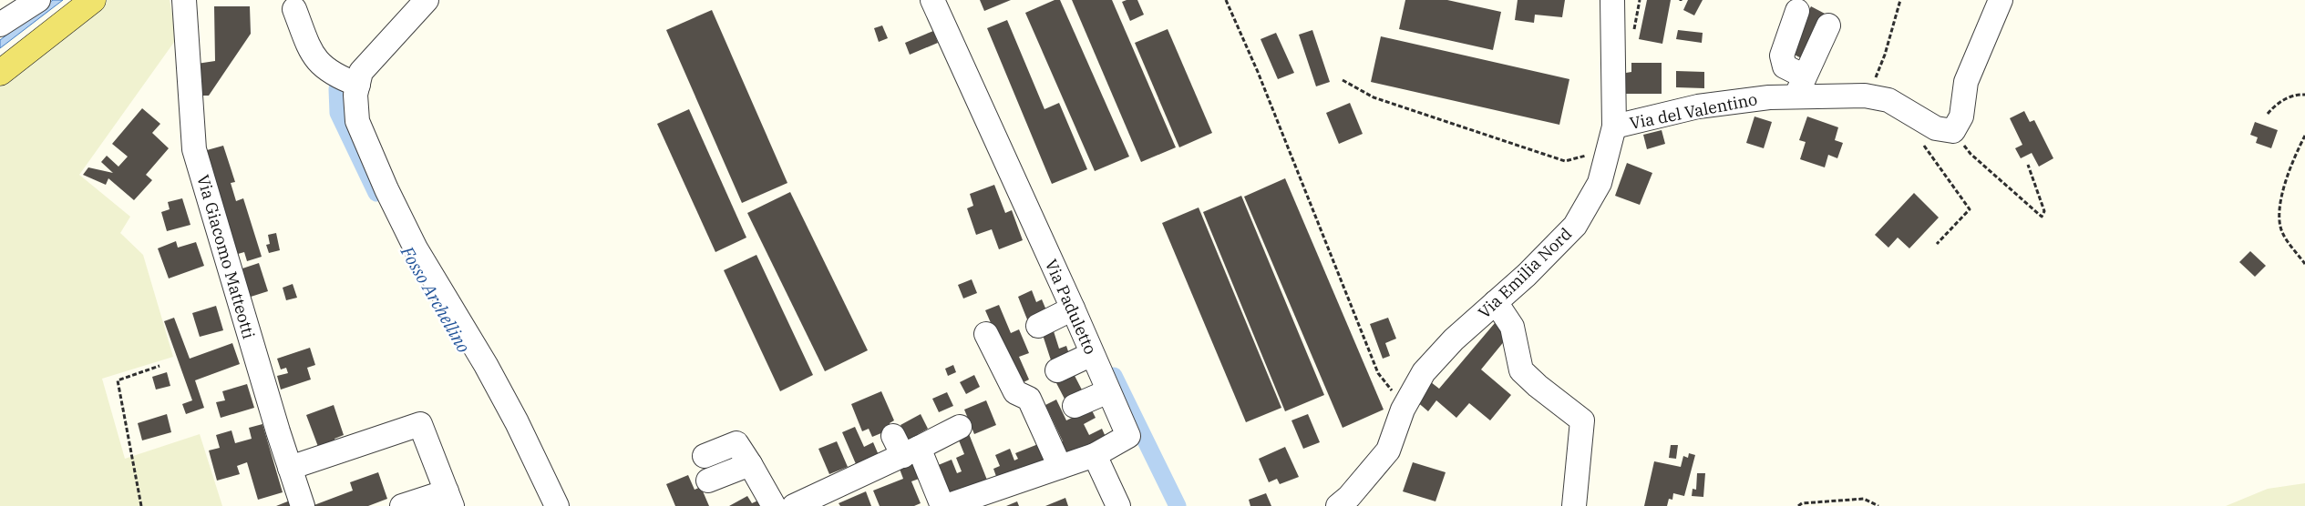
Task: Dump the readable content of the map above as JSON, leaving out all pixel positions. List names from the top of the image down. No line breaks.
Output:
{"streets":{"street":["Via del Valentino","Via Giacomo Matteotti","Via Emilia Nord","Via Paduletto"]},"crossings":[["Via del Valentino","Via Emilia Nord"]],"water":["Fosso Archellino"]}
